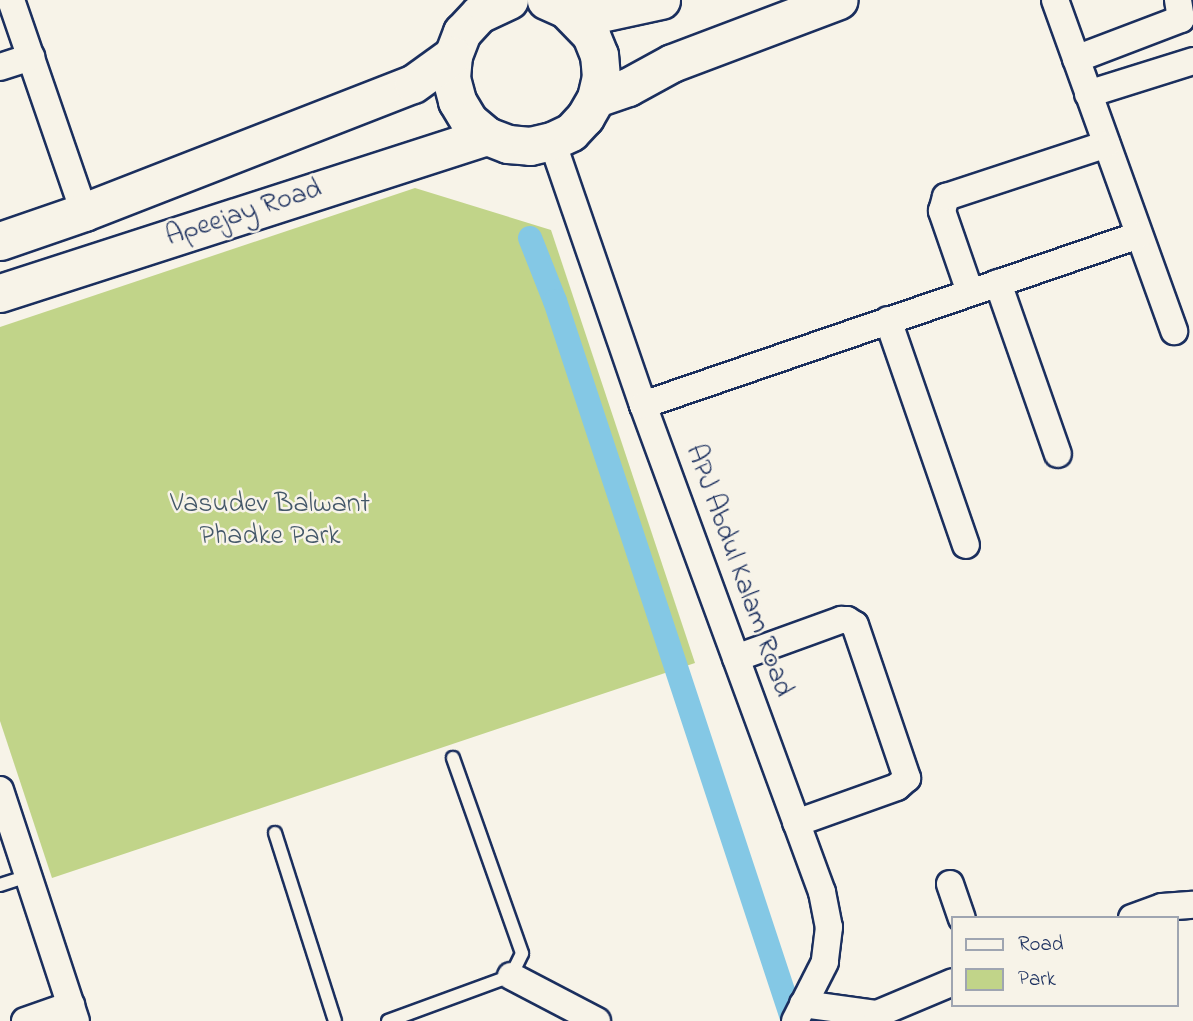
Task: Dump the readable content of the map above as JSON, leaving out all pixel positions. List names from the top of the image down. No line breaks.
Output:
{"streets":{"main road":["Apeejay Road"],"street":["APJ Abdul Kalam Road"]},"parks":["Vasudev Balwant Phadke Park"],"legend":["Road","Park"]}
